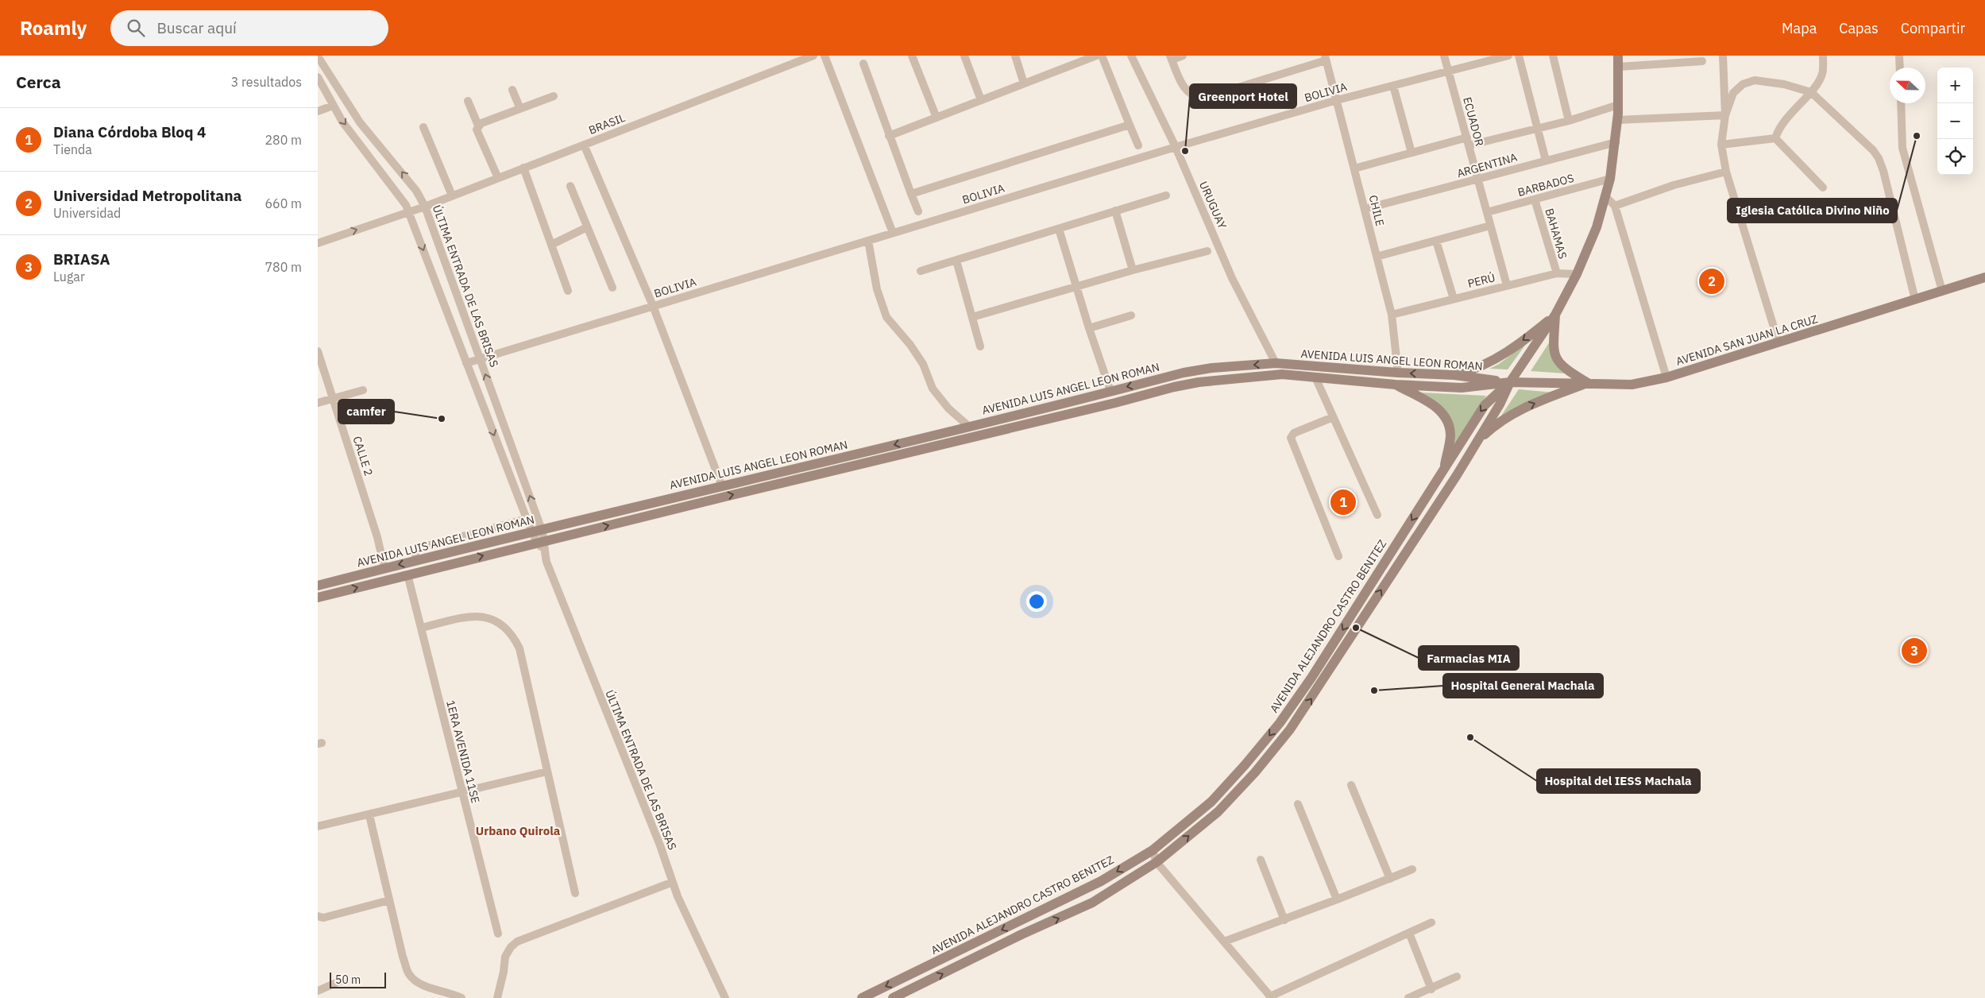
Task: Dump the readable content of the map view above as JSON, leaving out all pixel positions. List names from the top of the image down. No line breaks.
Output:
{"streets":{"main road":["AVENIDA SAN JUAN LA CRUZ","AVENIDA LUIS ANGEL LEON ROMAN","AVENIDA ALEJANDRO CASTRO BENITEZ"],"street":["BOLIVIA","ECUADOR","BRASIL","ARGENTINA","BARBADOS","URUGUAY","CHILE","BAHAMAS","PERÚ","ÚLTIMA ENTRADA DE LAS BRISAS","CALLE 2","1ERA AVENIDA 11SE"]},"crossings":[["BOLIVIA","ECUADOR"],["BOLIVIA","URUGUAY"],["BOLIVIA","CHILE"],["BOLIVIA","ÚLTIMA ENTRADA DE LAS BRISAS"],["ECUADOR","ARGENTINA"],["ECUADOR","BARBADOS"],["ECUADOR","PERÚ"],["BRASIL","ÚLTIMA ENTRADA DE LAS BRISAS"],["ARGENTINA","CHILE"],["ARGENTINA","AVENIDA ALEJANDRO CASTRO BENITEZ"],["BARBADOS","BAHAMAS"],["BARBADOS","AVENIDA ALEJANDRO CASTRO BENITEZ"],["URUGUAY","AVENIDA LUIS ANGEL LEON ROMAN"],["CHILE","PERÚ"],["CHILE","AVENIDA LUIS ANGEL LEON ROMAN"],["BAHAMAS","PERÚ"],["PERÚ","AVENIDA ALEJANDRO CASTRO BENITEZ"],["ÚLTIMA ENTRADA DE LAS BRISAS","AVENIDA LUIS ANGEL LEON ROMAN"],["AVENIDA SAN JUAN LA CRUZ","AVENIDA LUIS ANGEL LEON ROMAN"],["AVENIDA SAN JUAN LA CRUZ","AVENIDA ALEJANDRO CASTRO BENITEZ"],["AVENIDA LUIS ANGEL LEON ROMAN","CALLE 2"],["AVENIDA LUIS ANGEL LEON ROMAN","AVENIDA ALEJANDRO CASTRO BENITEZ"],["AVENIDA LUIS ANGEL LEON ROMAN","1ERA AVENIDA 11SE"]],"districts":["Urbano Quirola"],"places":["Iglesia Católica Divino Niño","Greenport Hotel","camfer","Farmacias MIA","Hospital General Machala","Hospital del IESS Machala"],"scale_bar":"50 m","north":"left","page":{"header":"Roamly","search":"Buscar aquí","nav":["Mapa","Capas","Compartir"],"heading":["Cerca","3 resultados"],"map_buttons":["+","−"],"list":[{"mark":"1","name":"Diana Córdoba Bloq 4","note":"Tienda","value":"280 m"},{"mark":"2","name":"Universidad Metropolitana","note":"Universidad","value":"660 m"},{"mark":"3","name":"BRIASA","note":"Lugar","value":"780 m"}],"pins":["2","1","3"],"scale":"50 m"}}
